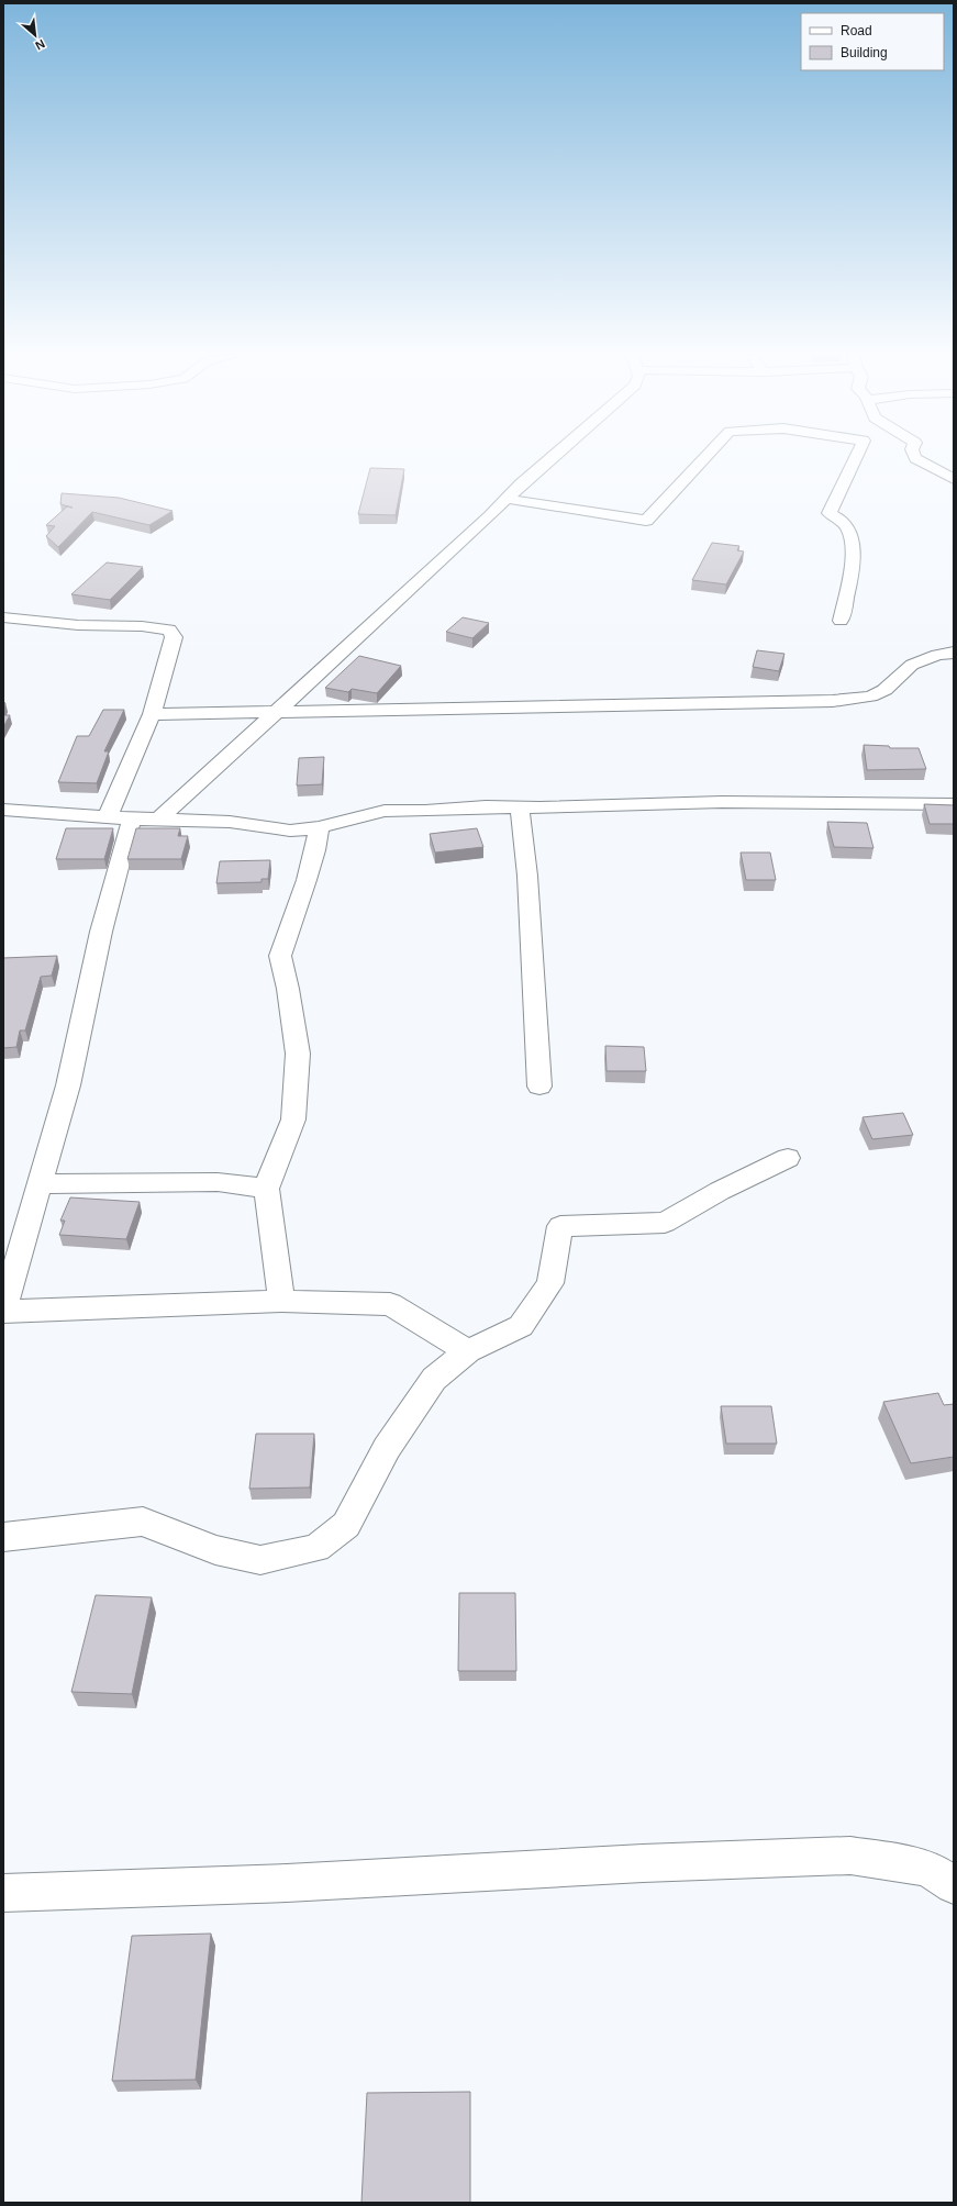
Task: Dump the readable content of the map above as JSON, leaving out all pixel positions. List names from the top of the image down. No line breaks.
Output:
{"legend":["Road","Building"],"north":"bottom right"}
